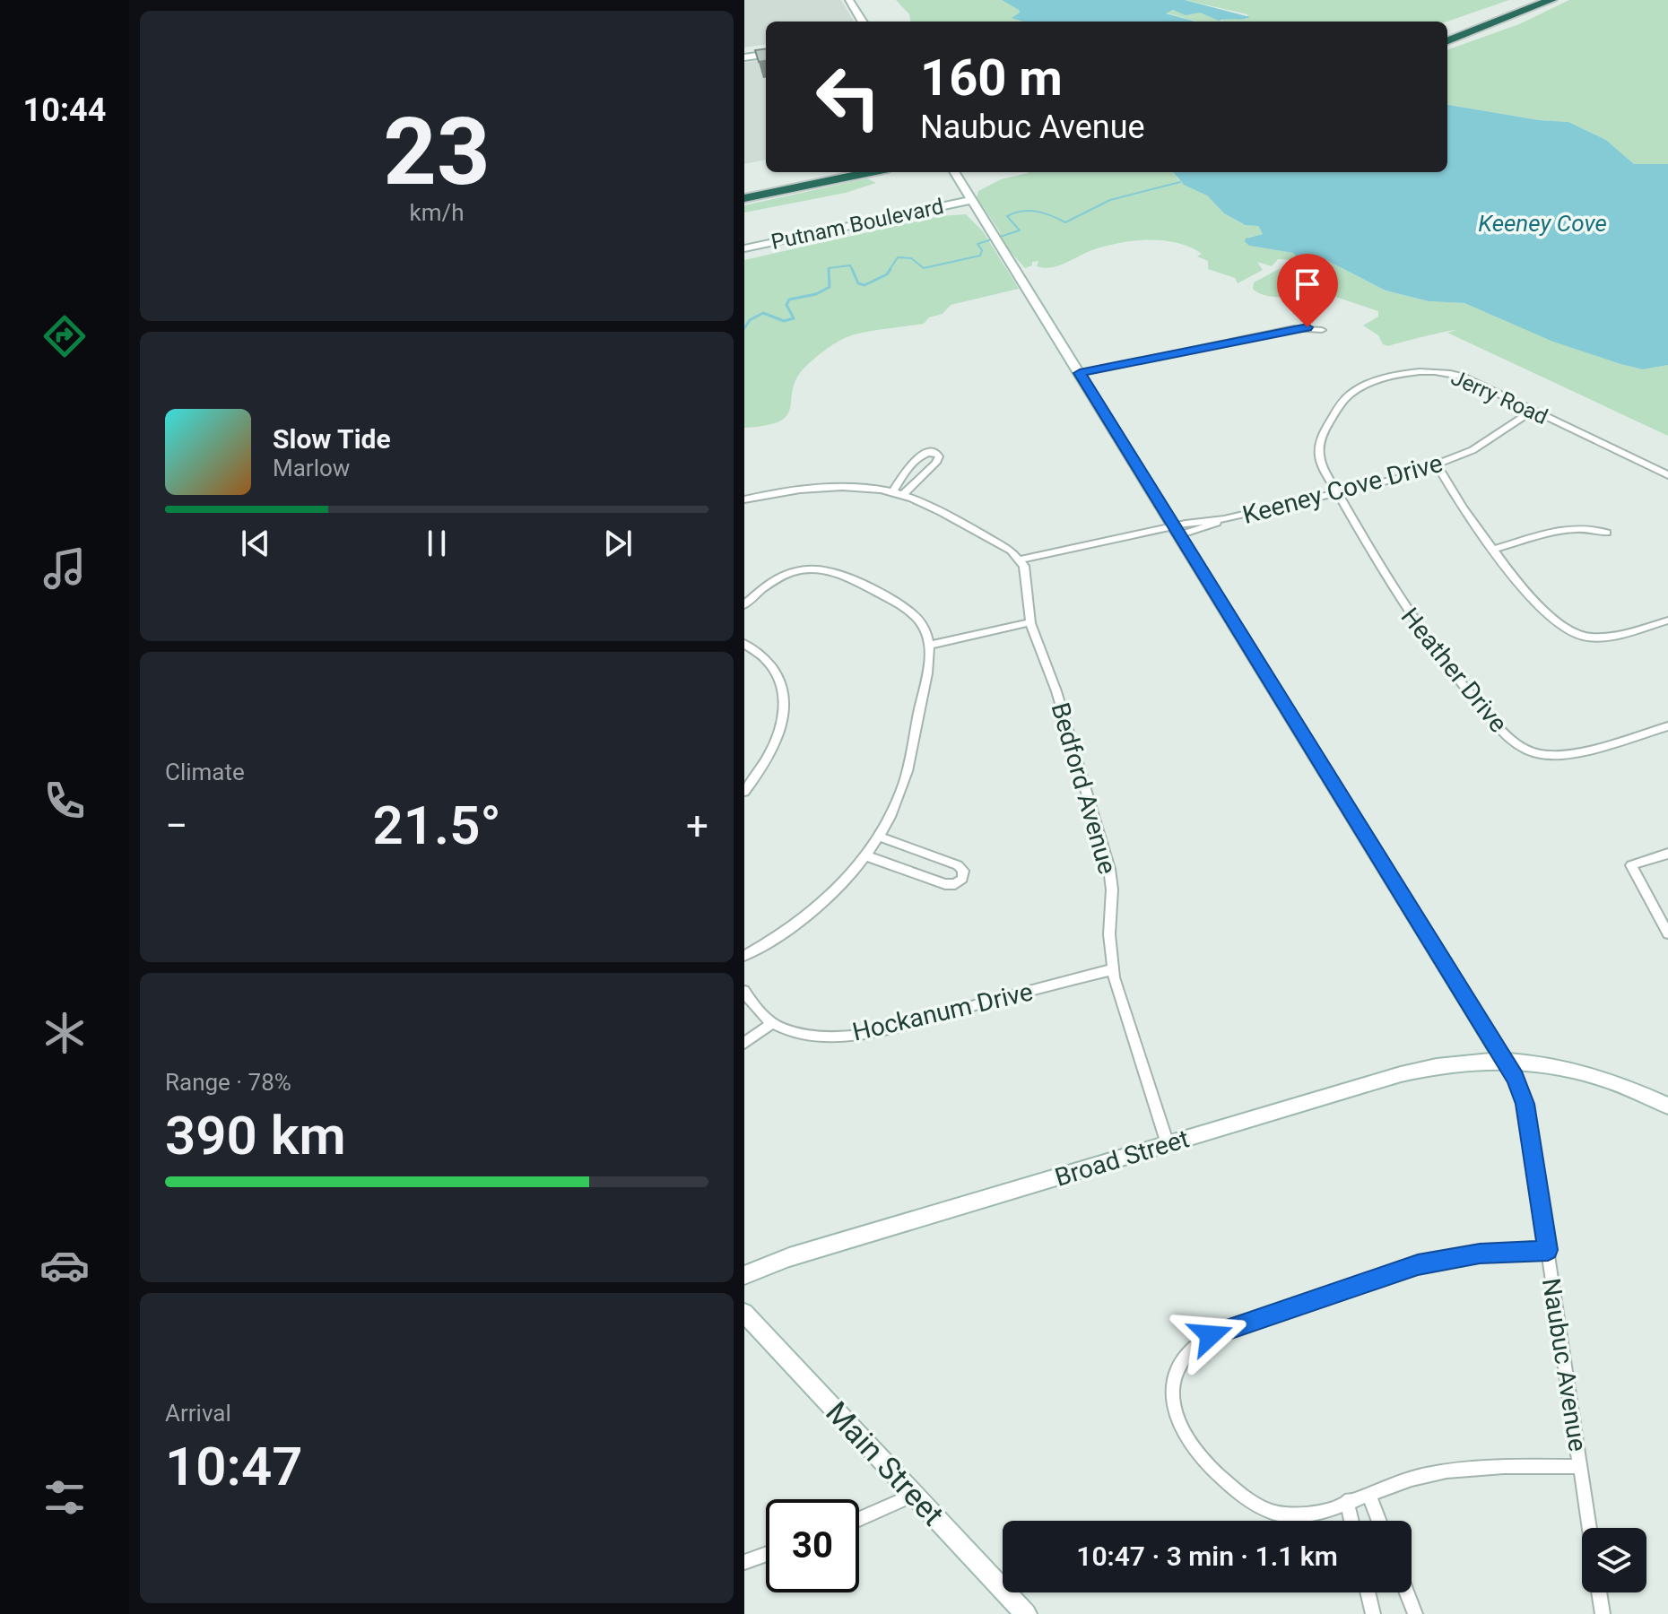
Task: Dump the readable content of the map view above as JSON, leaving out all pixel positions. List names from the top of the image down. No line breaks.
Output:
{"streets":{"main road":["Putnam Boulevard","Broad Street","Naubuc Avenue","Main Street"],"street":["Jerry Road","Keeney Cove Drive","Heather Drive","Bedford Avenue","Hockanum Drive"]},"crossings":[["Putnam Boulevard","Naubuc Avenue"],["Jerry Road","Keeney Cove Drive"],["Jerry Road","Heather Drive"],["Keeney Cove Drive","Heather Drive"],["Keeney Cove Drive","Bedford Avenue"],["Keeney Cove Drive","Naubuc Avenue"],["Bedford Avenue","Hockanum Drive"],["Bedford Avenue","Broad Street"],["Broad Street","Naubuc Avenue"]],"water":["Keeney Cove"],"page":{"tabs":"10:44","tile":[["23","km/h"],"Climate",["Range · 78%","390 km"],["Arrival","10:47"]],"turn":["160 m","Naubuc Avenue"],"song":["Slow Tide","Marlow"],"heat":["−","21.5°","+"],"limit":"30","trip":"10:47 · 3 min · 1.1 km"}}
